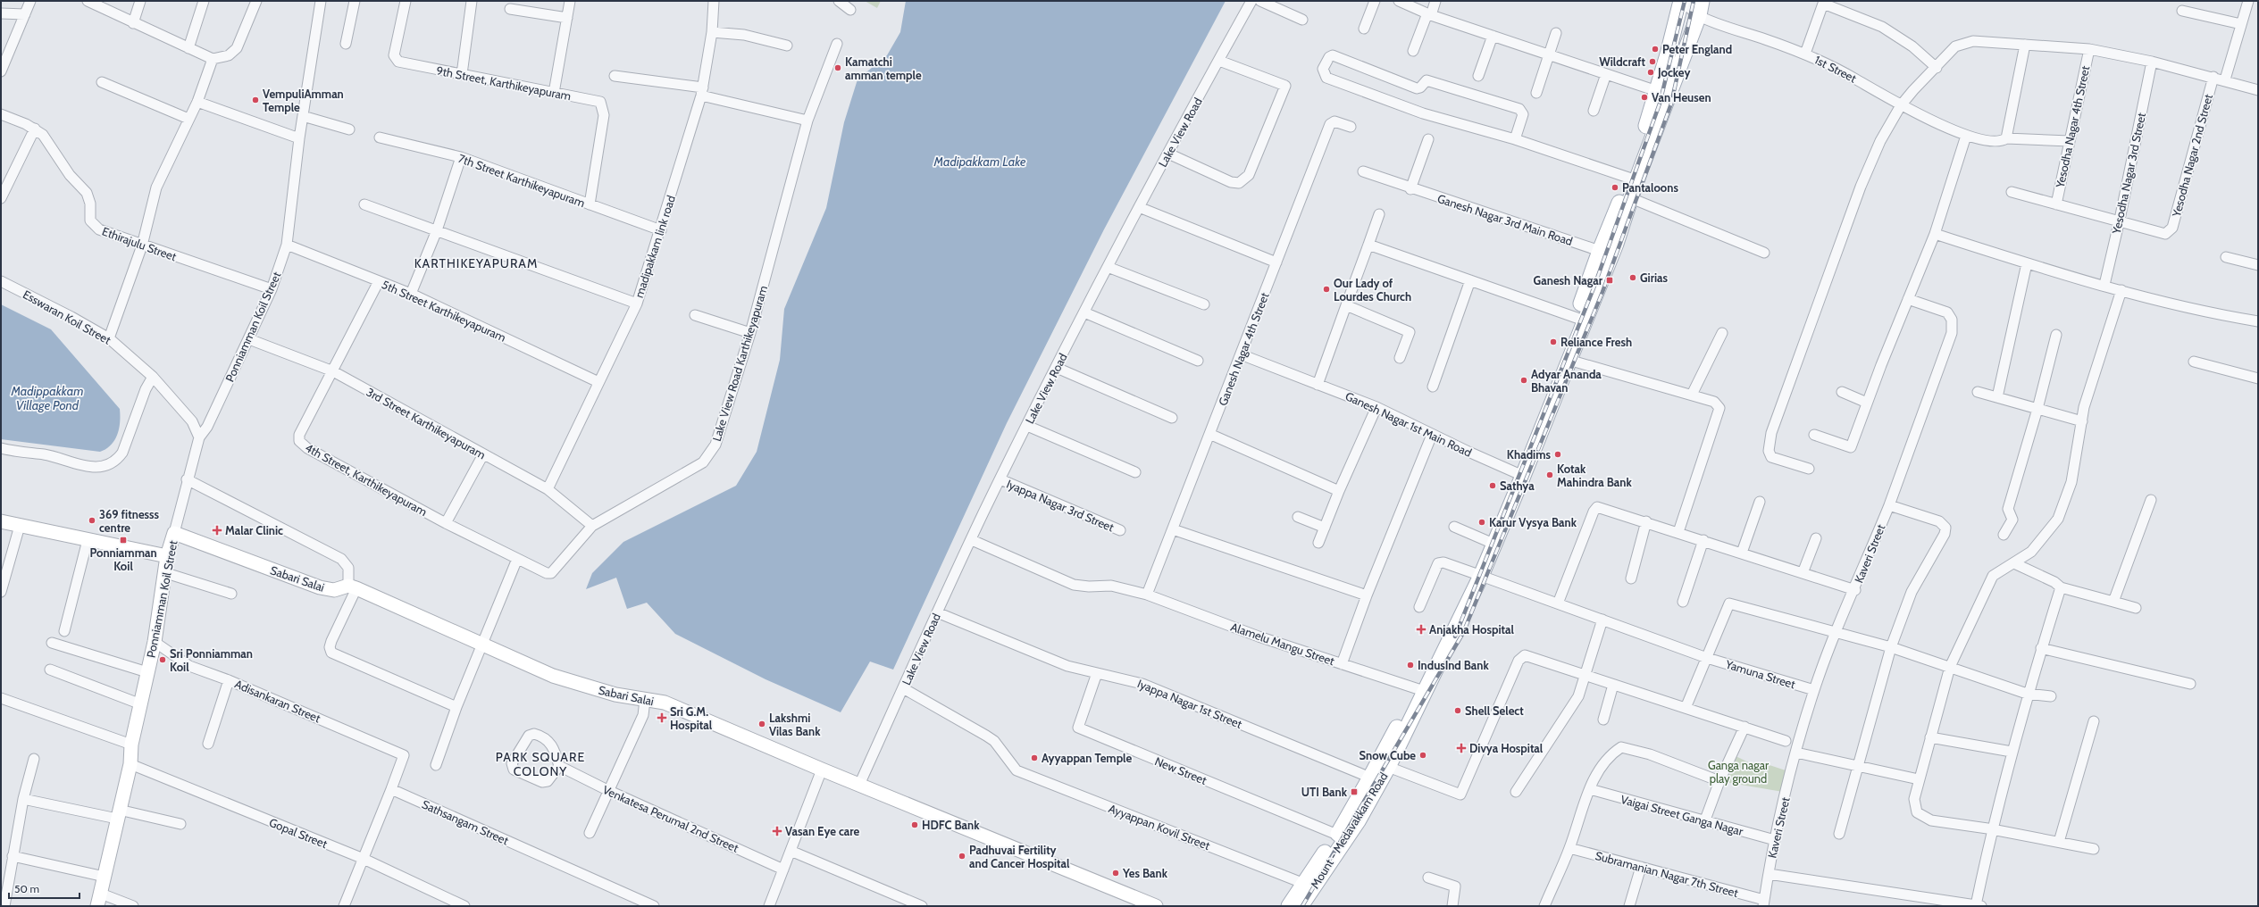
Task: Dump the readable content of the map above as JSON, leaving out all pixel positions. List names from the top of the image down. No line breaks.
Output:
{"streets":{"main road":["Ponniamman Koil Street","Sabari Salai","Mount - Medavakkam Road"],"street":["1st Street","9th Street, Karthikeyapuram","Yesodha Nagar 4th Street","Lake View Road","Yesodha Nagar 2nd Street","Yesodha Nagar 3rd Street","7th Street Karthikeyapuram","Ganesh Nagar 3rd Main Road","Ethirajulu Street","madipakkam link road","5th Street Karthikeyapuram","Esswaran Koil Street","Ganesh Nagar 4th Street","Lake View Road Karthikeyapuram","3rd Street Karthikeyapuram","Ganesh Nagar 1st Main Road","4th Street, Karthikeyapuram","Iyappa Nagar 3rd Street","Kaveri Street","Alamelu Mangu Street","Yamuna Street","Adisankaran Street","Iyappa Nagar 1st Street","New Street","Vaigai Street Ganga Nagar","Venkatesa Perumal 2nd Street","Sathsangam Street","Ayyappan Kovil Street","Gopal Street","Subramanian Nagar 7th Street"]},"crossings":[["1st Street","Yesodha Nagar 4th Street"],["1st Street","Mount - Medavakkam Road"],["9th Street, Karthikeyapuram","7th Street Karthikeyapuram"],["Lake View Road","Iyappa Nagar 3rd Street"],["Lake View Road","Sabari Salai"],["Lake View Road","Alamelu Mangu Street"],["Lake View Road","Iyappa Nagar 1st Street"],["Lake View Road","Ayyappan Kovil Street"],["Yesodha Nagar 2nd Street","Yesodha Nagar 3rd Street"],["7th Street Karthikeyapuram","madipakkam link road"],["Ganesh Nagar 3rd Main Road","Mount - Medavakkam Road"],["Ethirajulu Street","Ponniamman Koil Street"],["madipakkam link road","5th Street Karthikeyapuram"],["madipakkam link road","3rd Street Karthikeyapuram"],["5th Street Karthikeyapuram","Ponniamman Koil Street"],["5th Street Karthikeyapuram","4th Street, Karthikeyapuram"],["Esswaran Koil Street","Ponniamman Koil Street"],["Ponniamman Koil Street","3rd Street Karthikeyapuram"],["Ponniamman Koil Street","Sabari Salai"],["Ponniamman Koil Street","Adisankaran Street"],["Ponniamman Koil Street","Gopal Street"],["Ganesh Nagar 4th Street","Ganesh Nagar 1st Main Road"],["Ganesh Nagar 4th Street","Alamelu Mangu Street"],["Lake View Road Karthikeyapuram","3rd Street Karthikeyapuram"],["Lake View Road Karthikeyapuram","4th Street, Karthikeyapuram"],["3rd Street Karthikeyapuram","4th Street, Karthikeyapuram"],["Ganesh Nagar 1st Main Road","Mount - Medavakkam Road"],["Kaveri Street","Yamuna Street"],["Kaveri Street","Vaigai Street Ganga Nagar"],["Kaveri Street","Subramanian Nagar 7th Street"],["Alamelu Mangu Street","Mount - Medavakkam Road"],["Yamuna Street","Mount - Medavakkam Road"],["Adisankaran Street","Sathsangam Street"],["Iyappa Nagar 1st Street","New Street"],["Iyappa Nagar 1st Street","Mount - Medavakkam Road"],["New Street","Mount - Medavakkam Road"],["Ayyappan Kovil Street","Mount - Medavakkam Road"]],"districts":["KARTHIKEYAPURAM","PARK SQUARE COLONY"],"water":["Madipakkam Lake","Madippakkam Village Pond"],"parks":["Ganga nagar play ground"],"places":{"other":["Peter England","Wildcraft","Kamatchi amman temple","Jockey","Van Heusen","VempuliAmman Temple","Pantaloons","Girias","Our Lady of Lourdes Church","Reliance Fresh","Adyar Ananda Bhavan","Khadims","Kotak Mahindra Bank","Sathya","369 fitnesss centre","Karur Vysya Bank","Sri Ponniamman Koil","IndusInd Bank","Shell Select","Lakshmi Vilas Bank","Snow Cube","Ayyappan Temple","HDFC Bank","Padhuvai Fertility and Cancer Hospital","Yes Bank"],"transit":["Ganesh Nagar","Ponniamman Koil","UTI Bank"],"health":["Malar Clinic","Anjakha Hospital","Sri G.M. Hospital","Divya Hospital","Vasan Eye care"]},"scale_bar":"50 m"}
